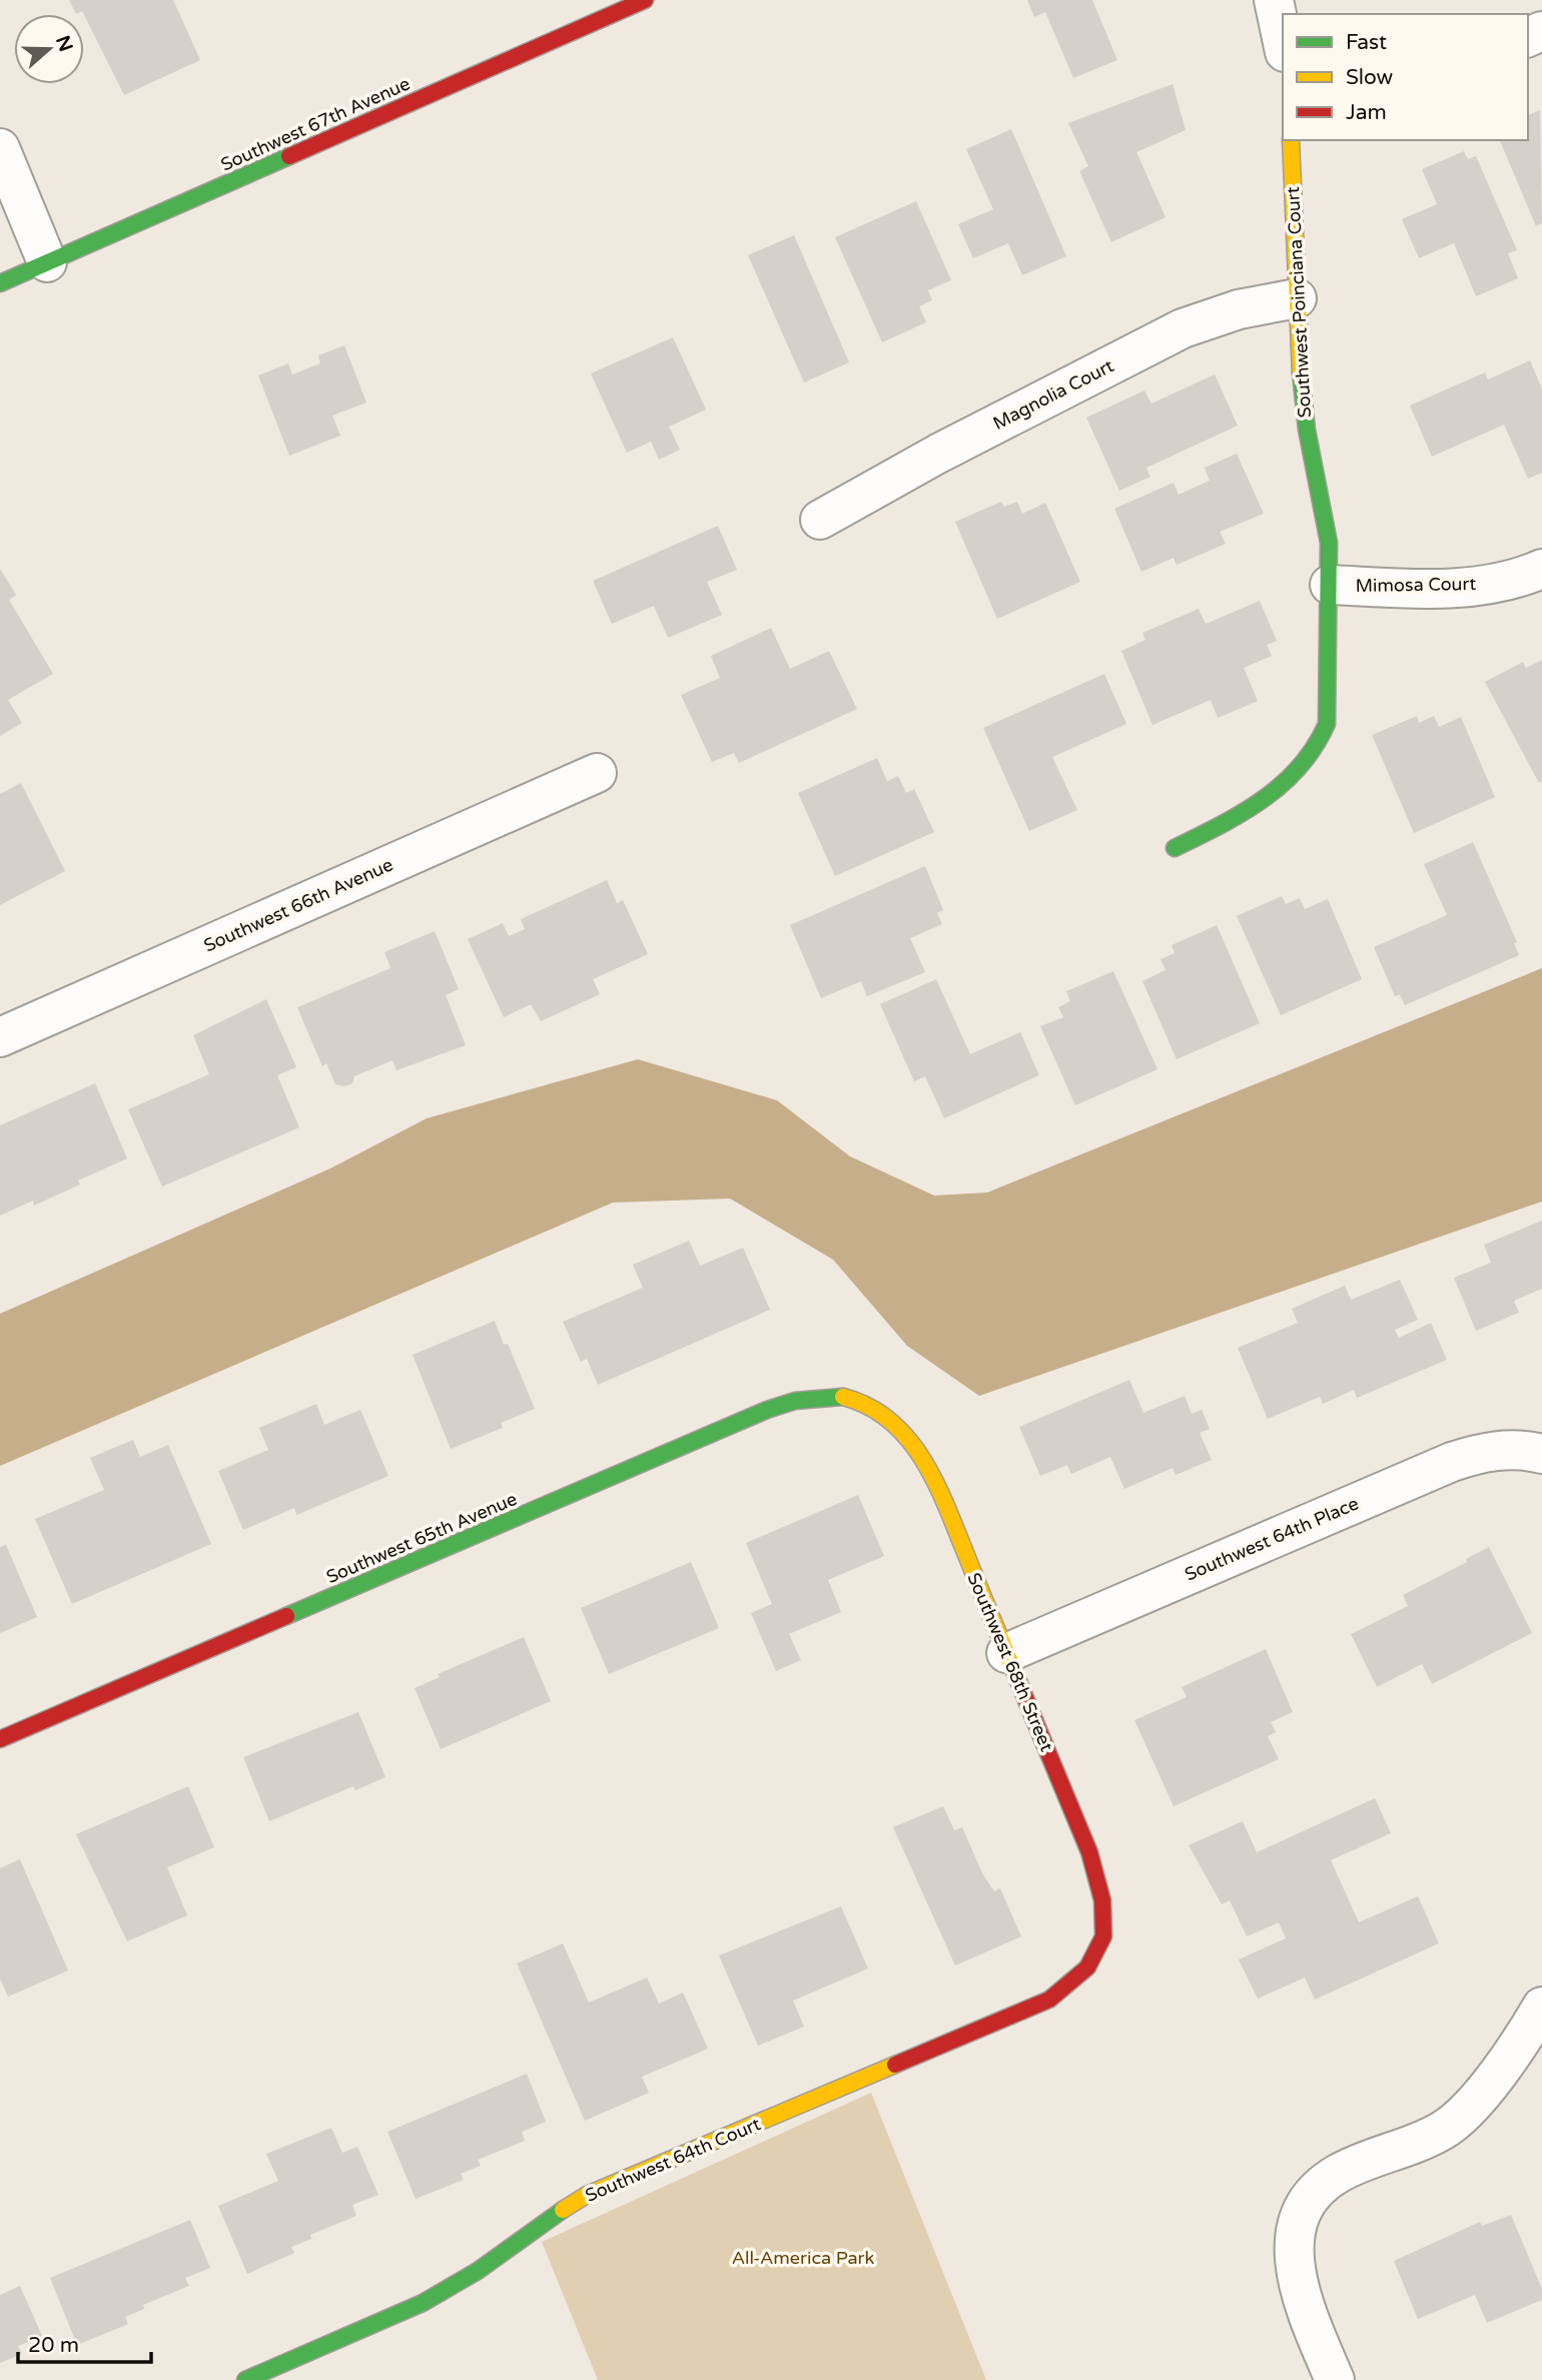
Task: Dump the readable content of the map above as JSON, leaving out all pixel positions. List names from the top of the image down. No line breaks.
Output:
{"streets":{"street":["Southwest 67th Avenue","Southwest Poinciana Court","Magnolia Court","Mimosa Court","Southwest 66th Avenue","Southwest 65th Avenue","Southwest 64th Place","Southwest 68th Street","Southwest 64th Court"]},"crossings":[["Southwest Poinciana Court","Magnolia Court"],["Southwest Poinciana Court","Mimosa Court"],["Southwest 65th Avenue","Southwest 68th Street"],["Southwest 64th Place","Southwest 68th Street"],["Southwest 68th Street","Southwest 64th Court"]],"parks":["All-America Park"],"legend":["Fast","Slow","Jam"],"scale_bar":"20 m","north":"right"}
